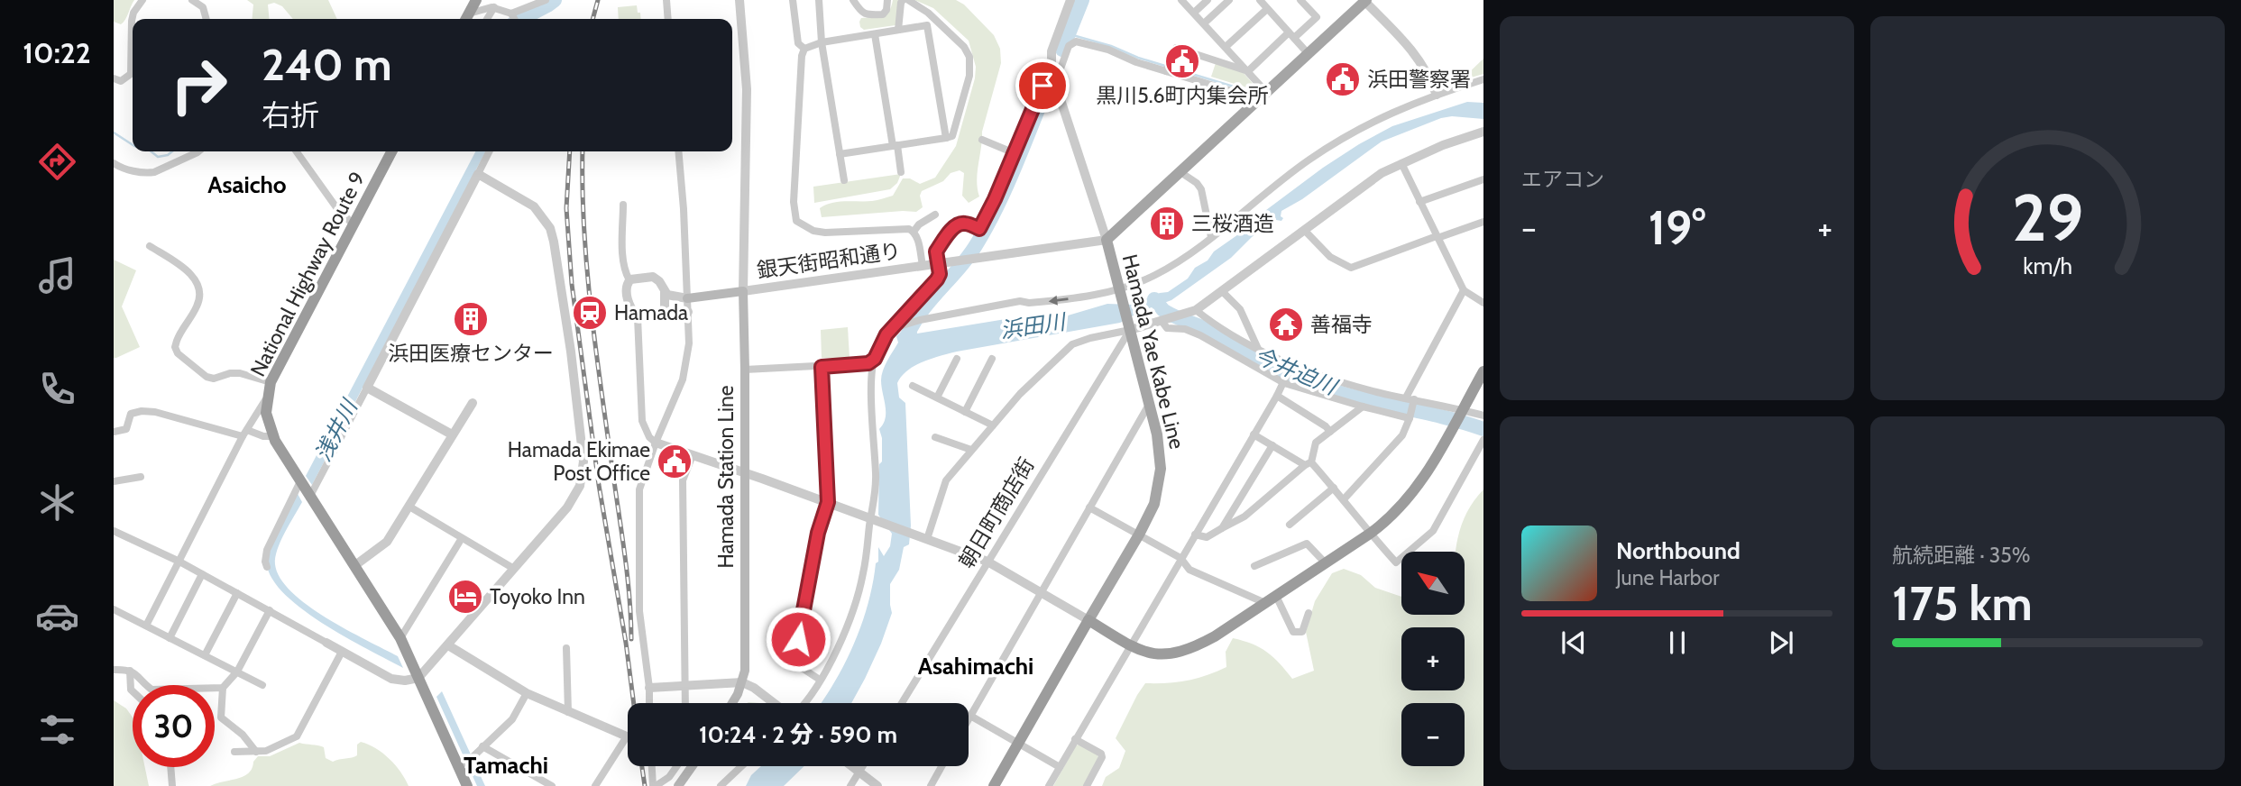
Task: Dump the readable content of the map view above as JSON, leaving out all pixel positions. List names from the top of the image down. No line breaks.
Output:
{"streets":{"highway":["National Highway Route 9"],"main road":["Hamada Yae Kabe Line","Hamada Station Line"],"street":["銀天街昭和通り","朝日町商店街"]},"crossings":[["銀天街昭和通り","Hamada Yae Kabe Line"],["銀天街昭和通り","Hamada Station Line"],["Hamada Yae Kabe Line","朝日町商店街"]],"districts":["Asaicho","Asahimachi","Tamachi"],"water":["浜田川","今井迫川","浅井川"],"places":{"public building":["黒川5.6町内集会所","浜田警察署","Hamada Ekimae Post Office"],"building":["三桜酒造","浜田医療センター"],"station":["Hamada"],"temple":["善福寺"],"hotel":["Toyoko Inn"]},"north":"top left","page":{"tabs":"10:22","tile":["エアコン",["航続距離 · 35%","175 km"]],"turn":["240 m","右折"],"heat":["−","19°","+"],"song":["Northbound","June Harbor"],"map_buttons":["+","−"],"limit":"30","trip":"10:24 · 2 分 · 590 m","gauge":["29","km/h"]}}
